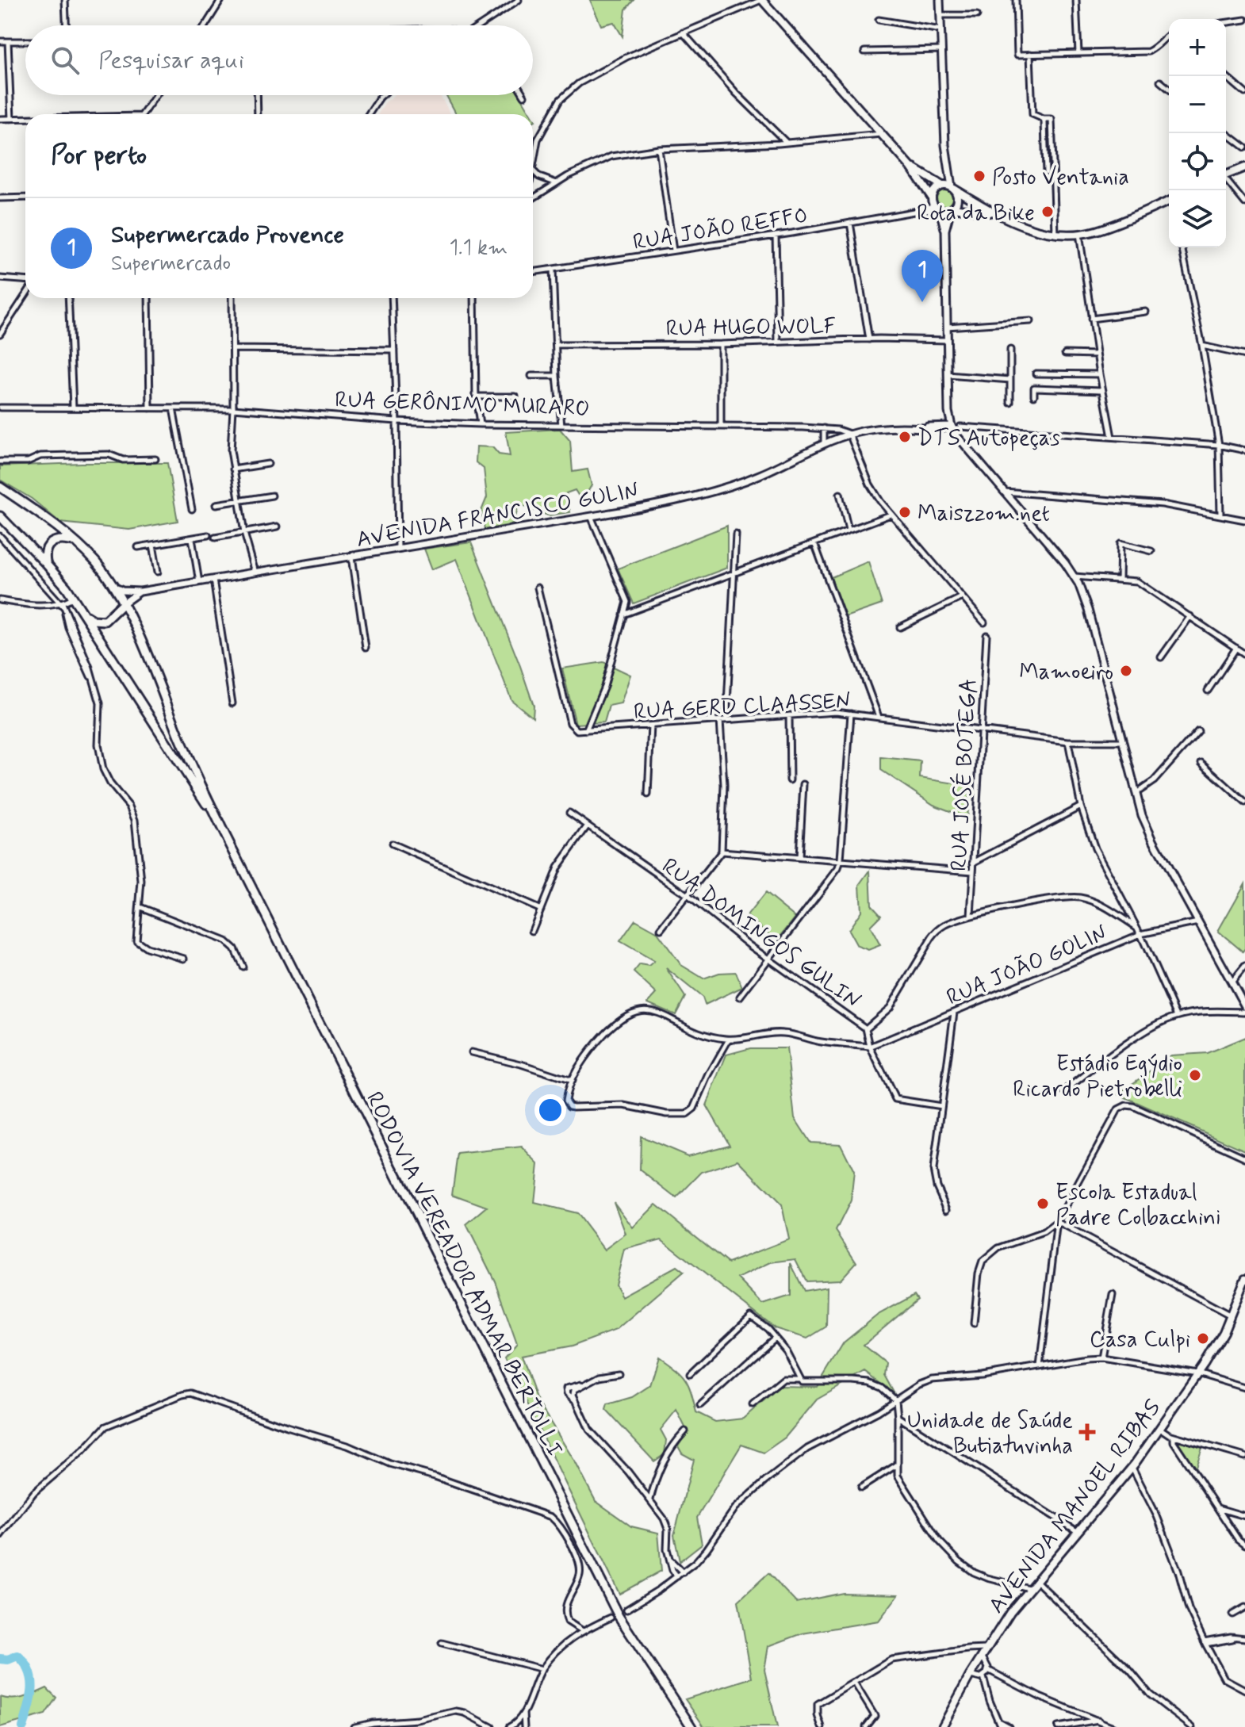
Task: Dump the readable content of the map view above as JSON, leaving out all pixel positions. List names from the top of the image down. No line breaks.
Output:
{"streets":{"highway":["RODOVIA VEREADOR ADMAR BERTOLLI"],"main road":["AVENIDA MANOEL RIBAS"],"street":["RUA JOÃO REFFO","RUA HUGO WOLF","RUA GERÔNIMO MURARO","AVENIDA FRANCISCO GULIN","RUA GERD CLAASSEN","RUA JOSÉ BOTEGA","RUA DOMINGOS GULIN","RUA JOÃO GOLIN"]},"crossings":[["RUA GERÔNIMO MURARO","AVENIDA FRANCISCO GULIN"],["AVENIDA FRANCISCO GULIN","RODOVIA VEREADOR ADMAR BERTOLLI"],["RUA GERD CLAASSEN","RUA JOSÉ BOTEGA"],["RUA DOMINGOS GULIN","RUA JOÃO GOLIN"]],"places":{"other":["Posto Ventania","Rota da Bike","DTS Autopeças","Maiszzom.net","Mamoeiro","Estádio Egýdio Ricardo Pietrobelli","Escola Estadual Padre Colbacchini","Casa Culpi"],"health":["Unidade de Saúde Butiatuvinha"]},"page":{"map_buttons":["+","−"],"search":"Pesquisar aqui","heading":"Por perto","list":[{"mark":"1","name":"Supermercado Provence","note":"Supermercado","value":"1.1 km"}],"pins":"1"}}
